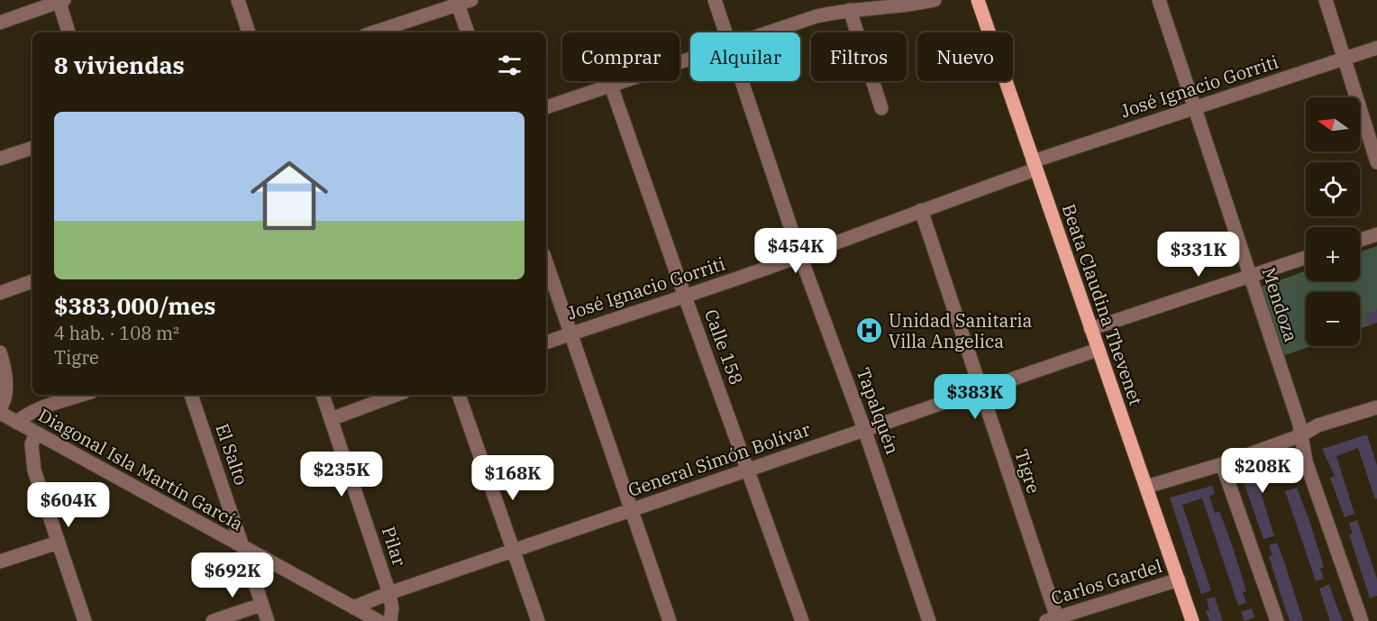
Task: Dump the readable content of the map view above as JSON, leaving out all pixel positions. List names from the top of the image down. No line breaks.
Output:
{"streets":{"main road":["Beata Claudina Thevenet"],"street":["José Ignacio Gorriti","Mendoza","Calle 158","Tapalquén","El Salto","General Simón Bolívar","Diagonal Isla Martín García","Tigre","Pilar","Carlos Gardel"]},"crossings":[["José Ignacio Gorriti","Beata Claudina Thevenet"],["José Ignacio Gorriti","Mendoza"],["José Ignacio Gorriti","Calle 158"],["José Ignacio Gorriti","Tapalquén"],["José Ignacio Gorriti","Tigre"],["Beata Claudina Thevenet","General Simón Bolívar"],["Beata Claudina Thevenet","Carlos Gardel"],["Calle 158","General Simón Bolívar"],["Tapalquén","General Simón Bolívar"],["El Salto","Diagonal Isla Martín García"],["General Simón Bolívar","Diagonal Isla Martín García"],["General Simón Bolívar","Tigre"],["General Simón Bolívar","Pilar"],["Tigre","Carlos Gardel"]],"places":{"hospital":["Unidad Sanitaria Villa Angelica"]},"north":"left","page":{"chip":["Comprar","Alquilar","Filtros","Nuevo"],"heading":"8 viviendas","map_buttons":["+","−"],"list":[{"name":"$383,000/mes","note":"4 hab. · 108 m² · Tigre"}],"price":["$454K","$331K","$383K","$208K","$235K","$168K","$604K","$692K"]}}
